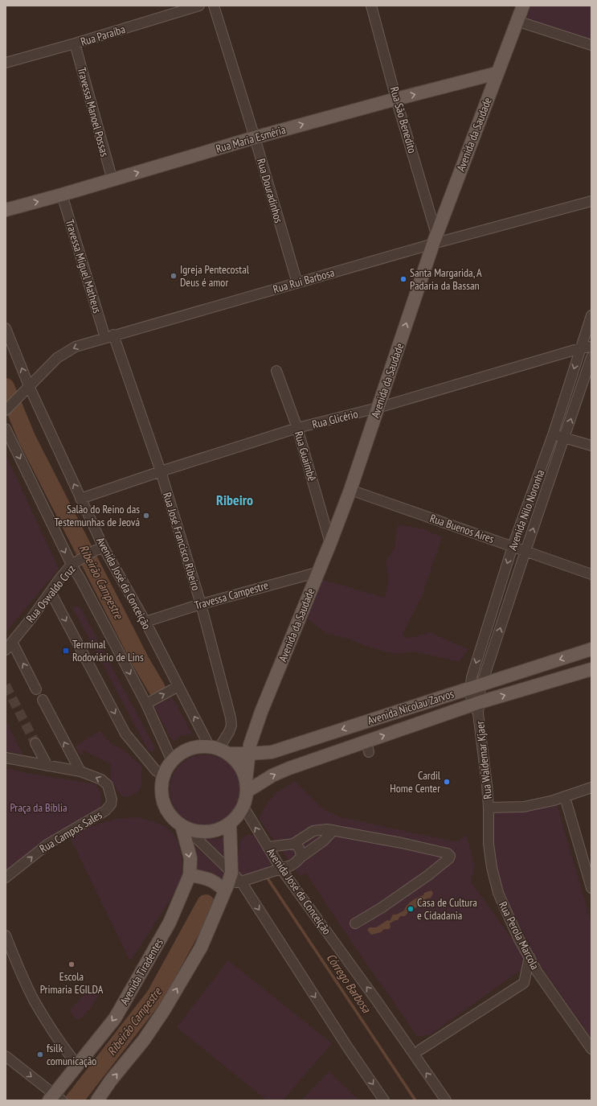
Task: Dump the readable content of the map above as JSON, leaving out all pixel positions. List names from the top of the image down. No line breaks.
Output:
{"streets":{"main road":["Avenida da Saudade","Rua Maria Esméria","Avenida Nicolau Zarvos","Avenida Tiradentes"],"street":["Rua Paraíba","Travessa Manoel Possas","Rua São Benedito","Rua Douradinhos","Travessa Miguel Matheus","Rua Rui Barbosa","Rua Glicério","Rua Guaimbê","Avenida Nilo Noronha","Rua Buenos Aires","Rua José Francisco Ribeiro","Avenida José da Conceição","Rua Oswaldo Cruz","Travessa Campestre","Rua Waldemar Kjaer","Rua Campos Sales","Rua Perola Marcola"]},"crossings":[["Rua Paraíba","Travessa Manoel Possas"],["Travessa Manoel Possas","Rua Maria Esméria"],["Rua São Benedito","Avenida da Saudade"],["Rua São Benedito","Rua Maria Esméria"],["Rua São Benedito","Rua Rui Barbosa"],["Avenida da Saudade","Rua Maria Esméria"],["Avenida da Saudade","Rua Rui Barbosa"],["Avenida da Saudade","Rua Glicério"],["Avenida da Saudade","Rua Guaimbê"],["Avenida da Saudade","Rua Buenos Aires"],["Avenida da Saudade","Rua José Francisco Ribeiro"],["Avenida da Saudade","Avenida José da Conceição"],["Avenida da Saudade","Travessa Campestre"],["Avenida da Saudade","Avenida Nicolau Zarvos"],["Avenida da Saudade","Avenida Tiradentes"],["Rua Maria Esméria","Rua Douradinhos"],["Rua Maria Esméria","Travessa Miguel Matheus"],["Rua Douradinhos","Rua Rui Barbosa"],["Travessa Miguel Matheus","Rua Rui Barbosa"],["Travessa Miguel Matheus","Rua José Francisco Ribeiro"],["Rua Rui Barbosa","Rua José Francisco Ribeiro"],["Rua Rui Barbosa","Avenida José da Conceição"],["Rua Glicério","Rua Guaimbê"],["Rua Glicério","Avenida Nilo Noronha"],["Rua Glicério","Rua José Francisco Ribeiro"],["Rua Glicério","Avenida José da Conceição"],["Avenida Nilo Noronha","Rua Buenos Aires"],["Avenida Nilo Noronha","Avenida Nicolau Zarvos"],["Avenida Nilo Noronha","Rua Waldemar Kjaer"],["Rua José Francisco Ribeiro","Avenida José da Conceição"],["Rua José Francisco Ribeiro","Travessa Campestre"],["Rua José Francisco Ribeiro","Avenida Nicolau Zarvos"],["Rua José Francisco Ribeiro","Avenida Tiradentes"],["Avenida José da Conceição","Rua Oswaldo Cruz"],["Avenida José da Conceição","Travessa Campestre"],["Avenida José da Conceição","Avenida Nicolau Zarvos"],["Avenida José da Conceição","Avenida Tiradentes"],["Avenida Nicolau Zarvos","Rua Waldemar Kjaer"],["Avenida Nicolau Zarvos","Avenida Tiradentes"],["Rua Waldemar Kjaer","Rua Perola Marcola"]],"one_way":["Rua Maria Esméria"],"districts":["Ribeiro"],"water":["Ribeirão Campestre","Córrego Barbosa"],"parks":["Praça da Bíblia"],"places":{"other":["Igreja Pentecostal Deus é amor","Santa Margarida, A Padaria da Bassan","Salão do Reino das Testemunhas de Jeová","Cardil Home Center","Casa de Cultura e Cidadania","Escola Primaria EGILDA","fsilk comunicação"],"transit":["Terminal Rodoviário de Lins"]}}
